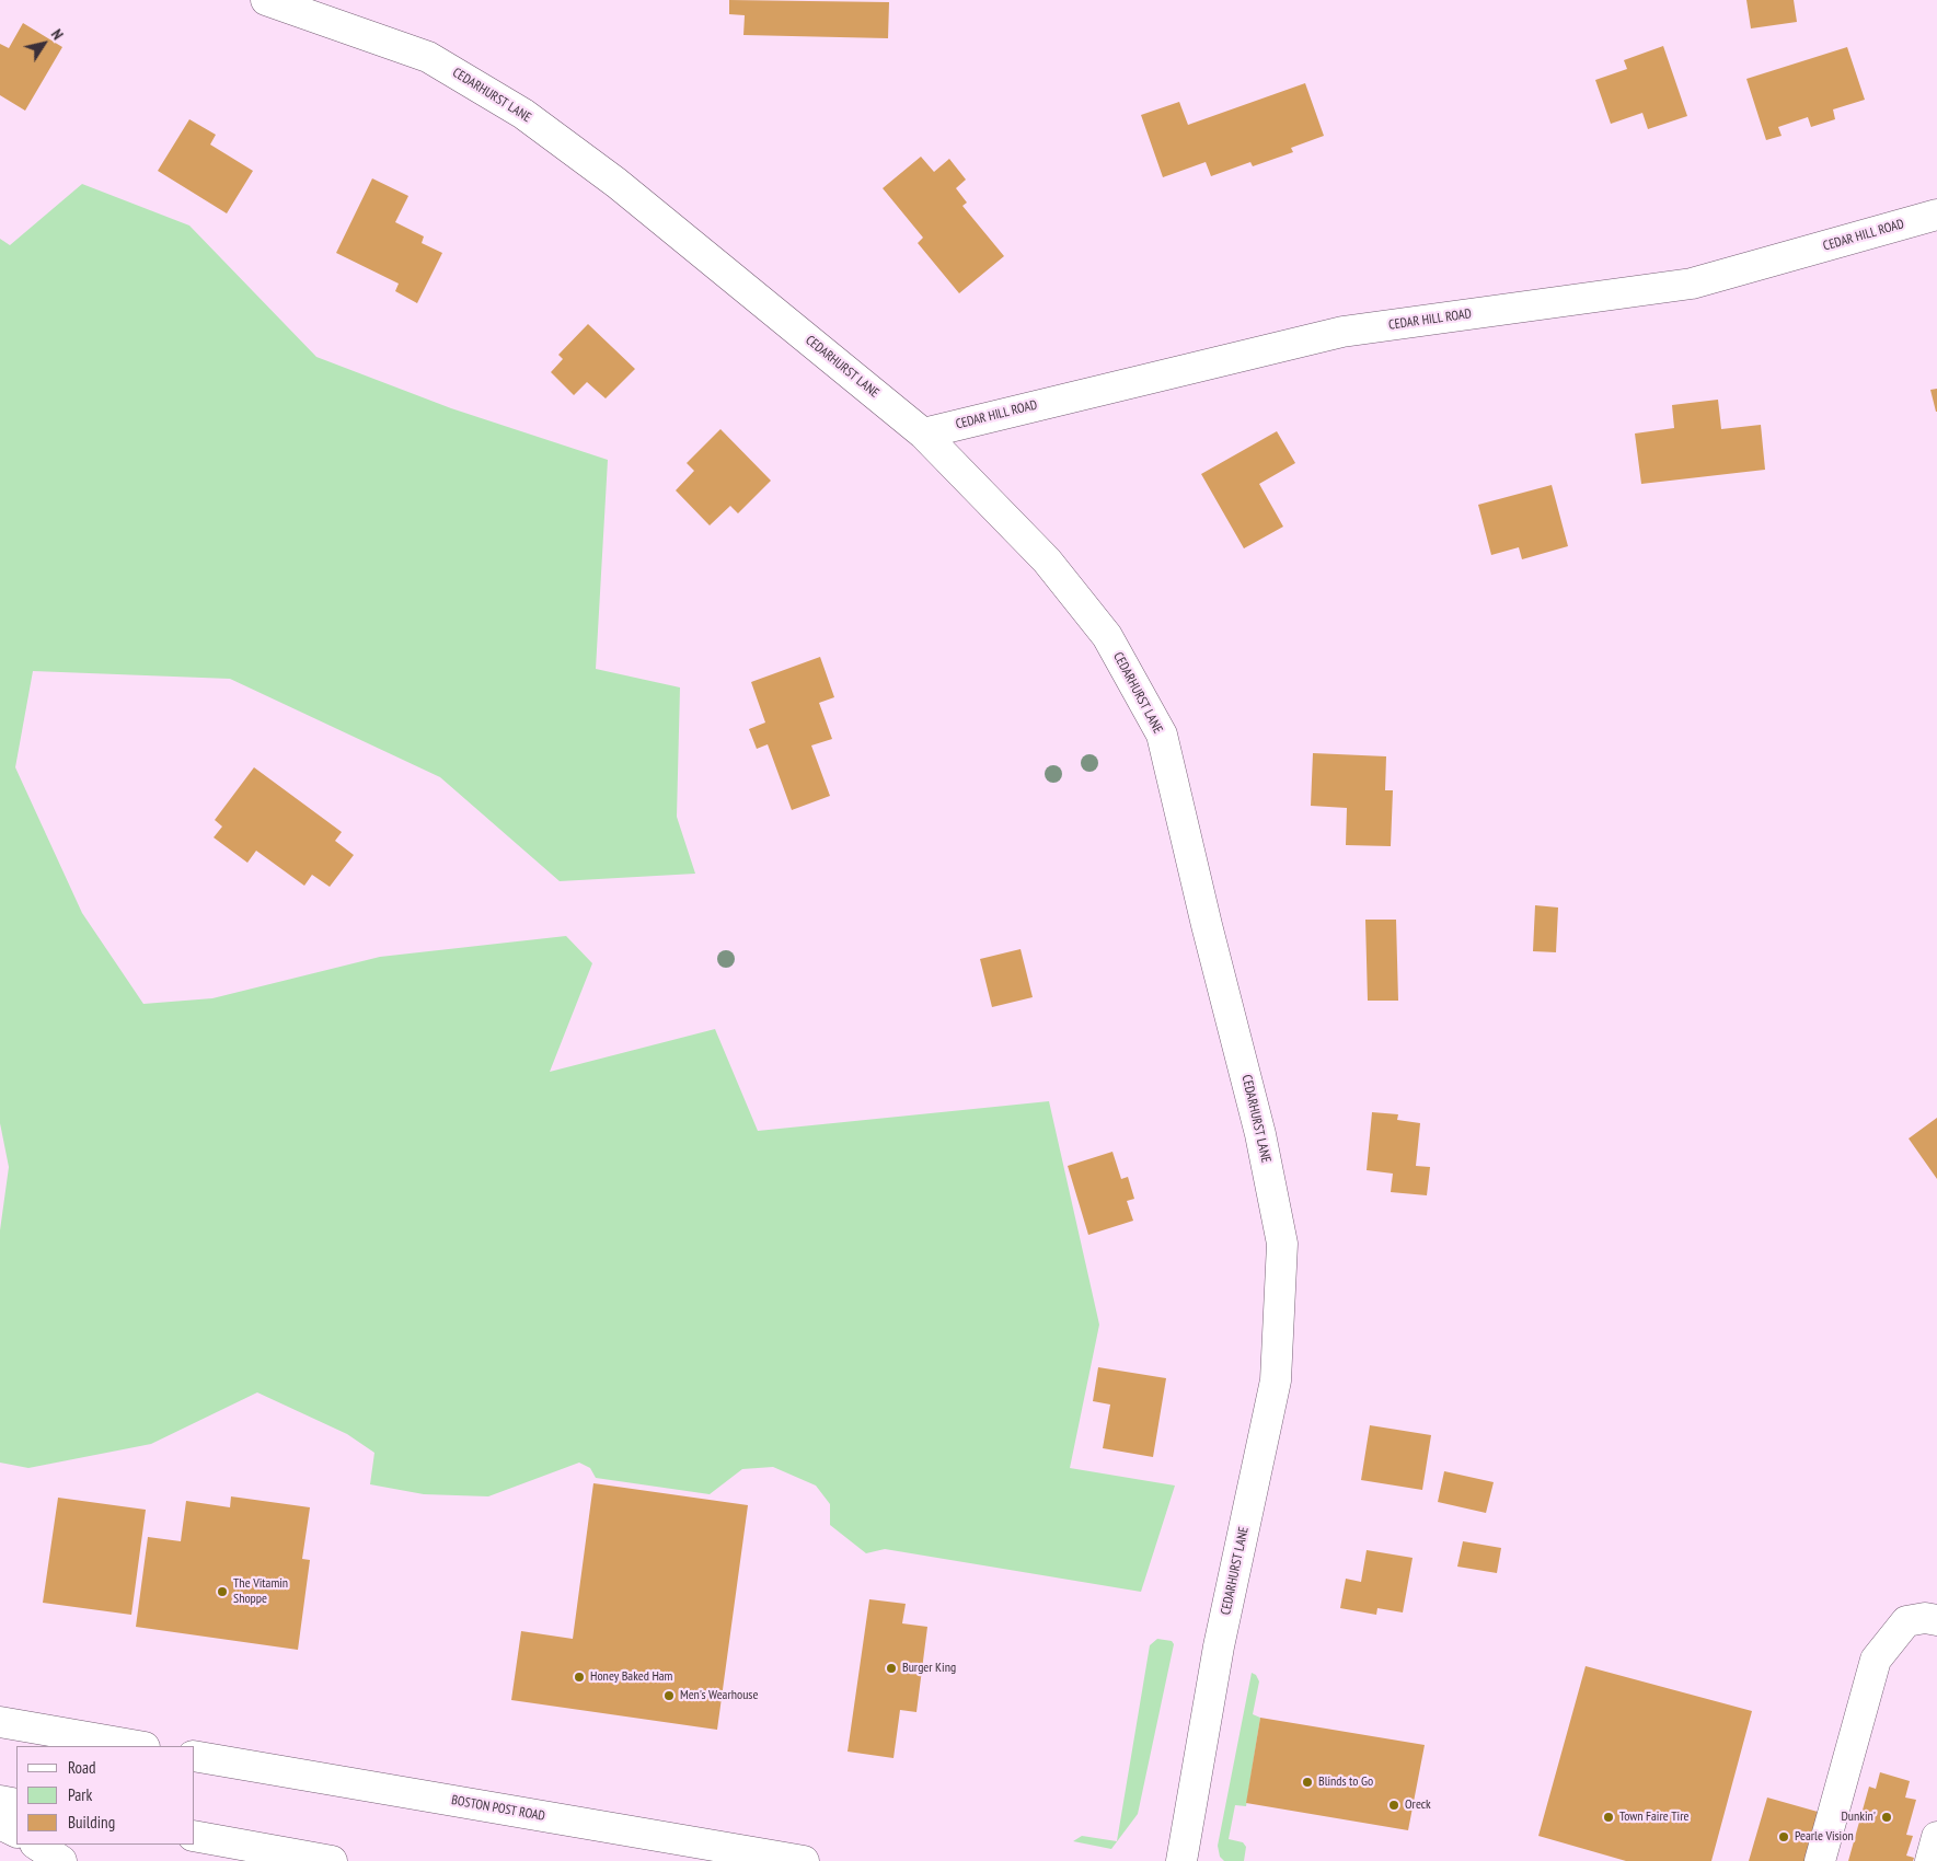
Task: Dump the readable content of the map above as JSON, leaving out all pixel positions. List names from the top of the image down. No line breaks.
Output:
{"streets":{"street":["CEDARHURST LANE","CEDAR HILL ROAD","BOSTON POST ROAD"]},"crossings":[["CEDARHURST LANE","CEDAR HILL ROAD"]],"places":["The Vitamin Shoppe","Burger King","Honey Baked Ham","Men's Wearhouse","Blinds to Go","Oreck","Town Faire Tire","Dunkin'","Pearle Vision"],"legend":["Road","Park","Building"],"north":"top right"}
